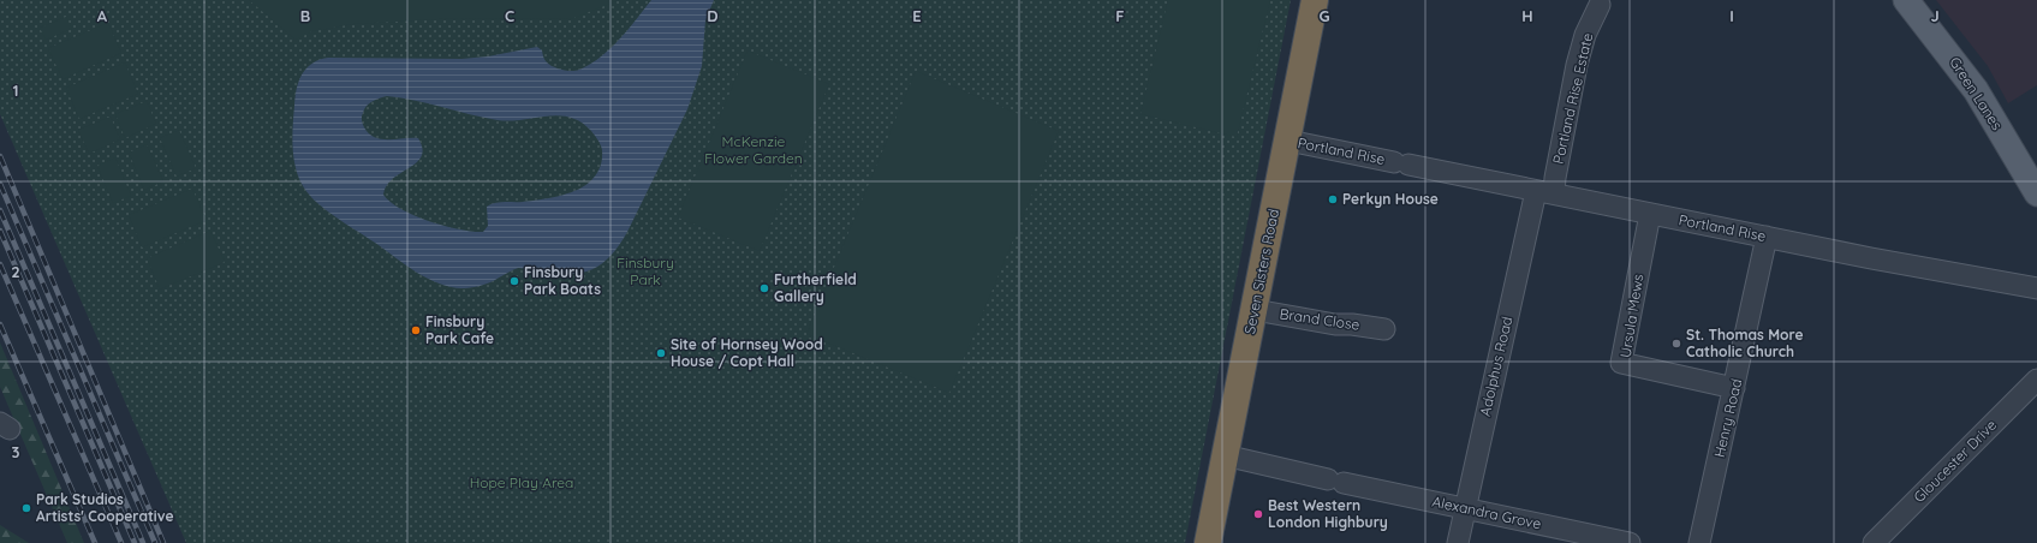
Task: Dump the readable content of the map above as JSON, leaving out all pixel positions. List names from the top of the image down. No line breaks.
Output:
{"streets":{"highway":["Seven Sisters Road"],"main road":["Green Lanes"],"street":["Portland Rise Estate","Portland Rise","Ursula Mews","Brand Close","Adolphus Road","Henry Road","Gloucester Drive","Alexandra Grove"]},"crossings":[["Portland Rise Estate","Portland Rise"],["Portland Rise Estate","Adolphus Road"],["Portland Rise","Seven Sisters Road"],["Portland Rise","Ursula Mews"],["Portland Rise","Adolphus Road"],["Portland Rise","Henry Road"],["Seven Sisters Road","Brand Close"],["Seven Sisters Road","Alexandra Grove"],["Ursula Mews","Henry Road"],["Adolphus Road","Alexandra Grove"]],"parks":["McKenzie Flower Garden","Finsbury Park","Hope Play Area"],"places":["Perkyn House","Finsbury Park Boats","Furtherfield Gallery","Finsbury Park Cafe","St. Thomas More Catholic Church","Site of Hornsey Wood House / Copt Hall","Park Studios Artists' Cooperative","Best Western London Highbury"],"grid":{"columns":["A","B","C","D","E","F","G","H","I","J"],"rows":["1","2","3"]}}
